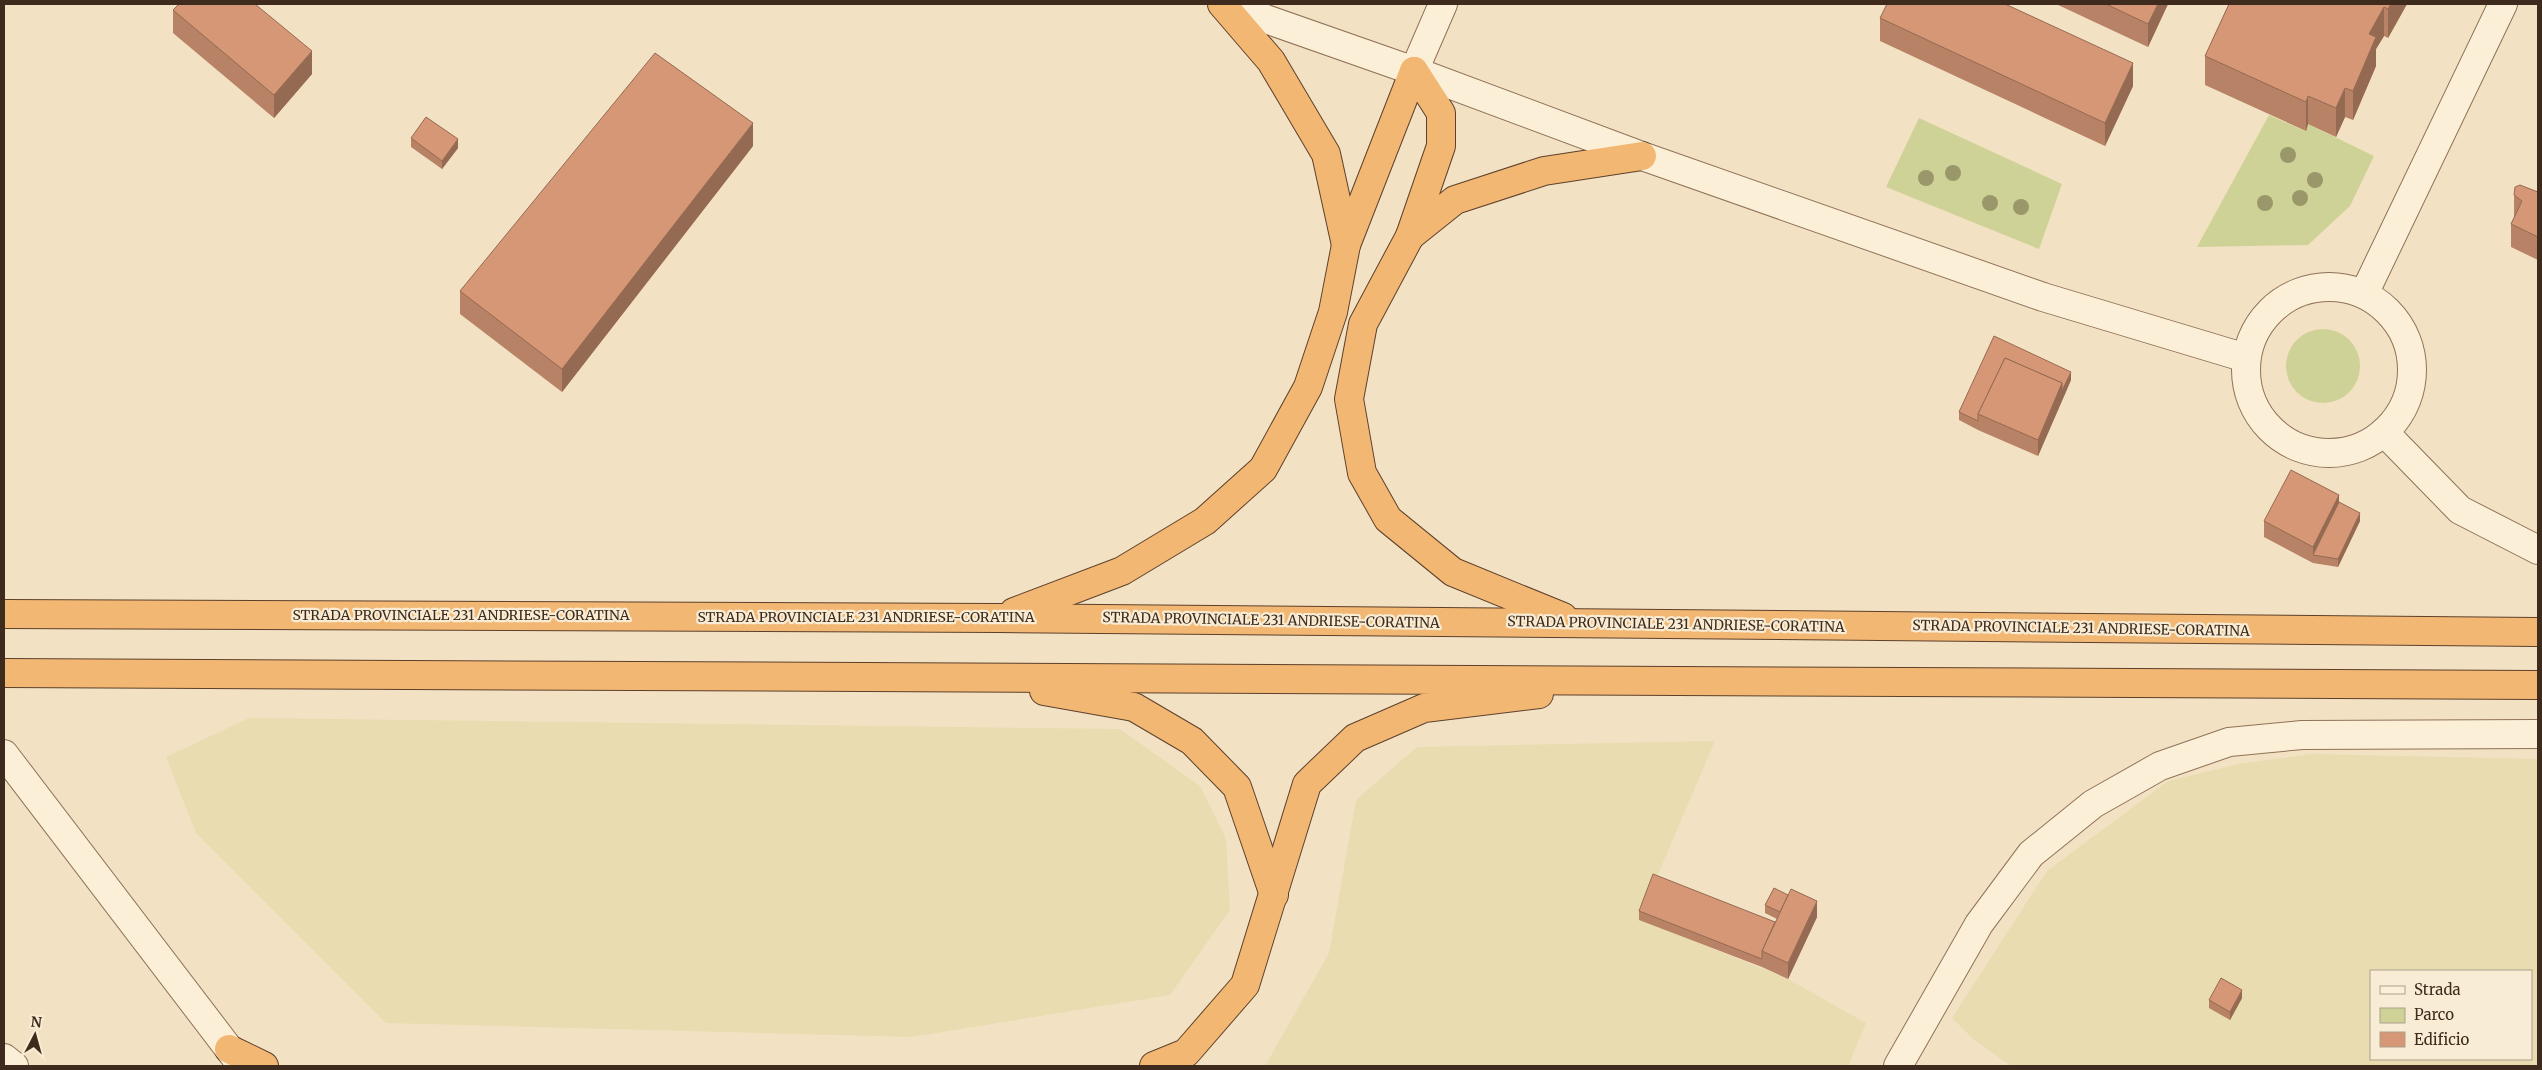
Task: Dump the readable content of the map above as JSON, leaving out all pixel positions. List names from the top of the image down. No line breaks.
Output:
{"streets":{"highway":["STRADA PROVINCIALE 231 ANDRIESE-CORATINA"]},"legend":["Strada","Parco","Edificio"],"north":"top"}
